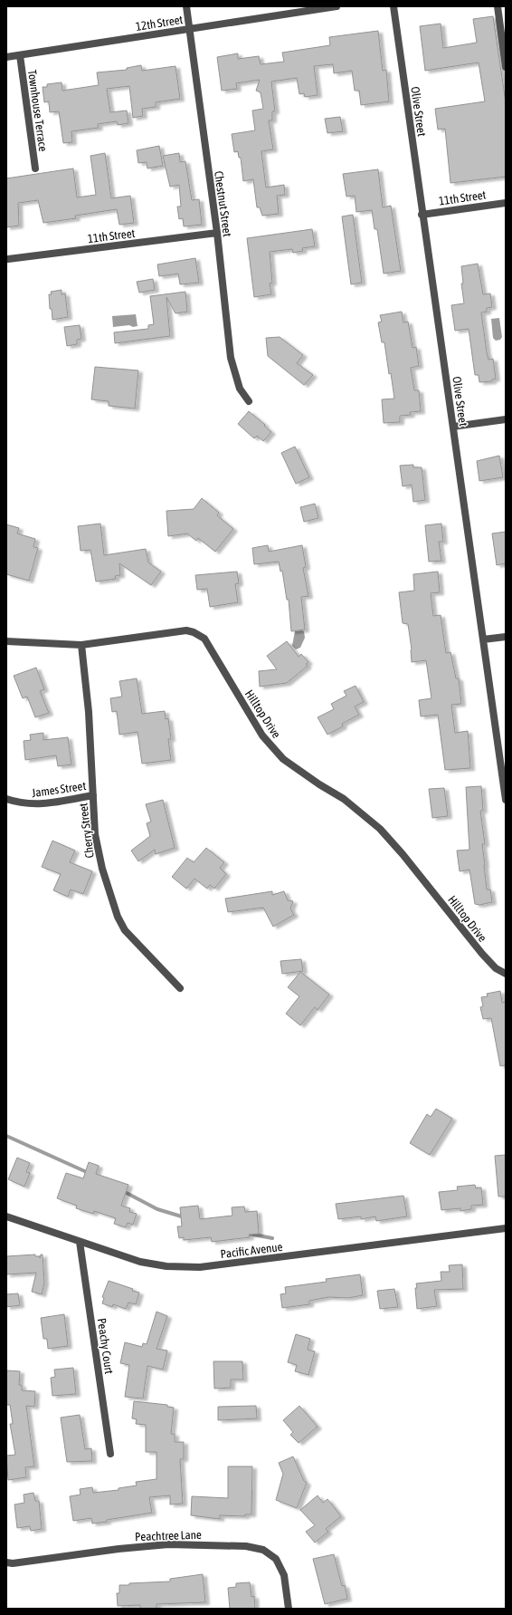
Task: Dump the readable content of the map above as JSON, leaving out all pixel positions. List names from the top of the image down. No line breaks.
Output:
{"streets":{"street":["12th Street","Townhouse Terrace","Olive Street","11th Street","Chestnut Street","Hilltop Drive","James Street","Cherry Street","Pacific Avenue","Peachy Court","Peachtree Lane"]},"crossings":[["12th Street","Townhouse Terrace"],["12th Street","Chestnut Street"],["Olive Street","11th Street"],["11th Street","Chestnut Street"],["Hilltop Drive","Cherry Street"],["James Street","Cherry Street"],["Pacific Avenue","Peachy Court"]]}
